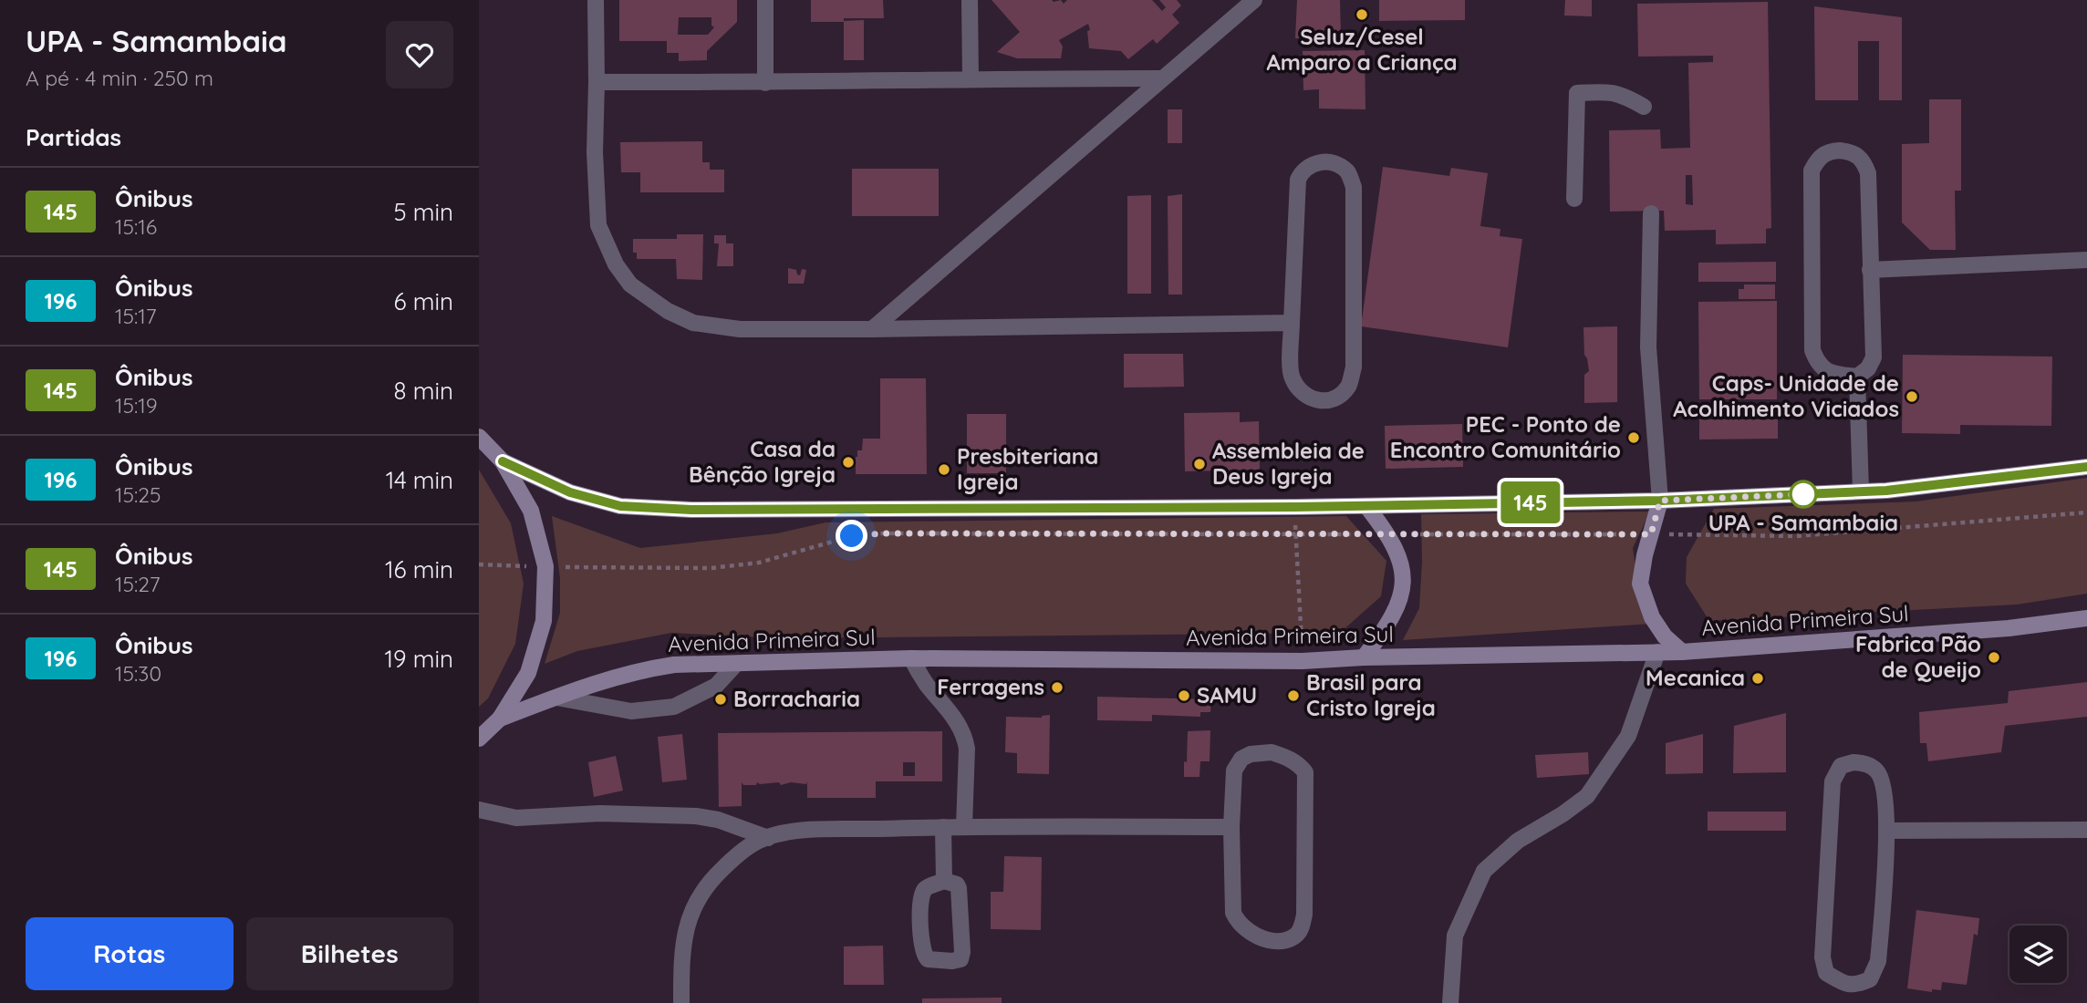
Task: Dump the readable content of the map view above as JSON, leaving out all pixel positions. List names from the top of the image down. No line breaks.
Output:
{"streets":{"main road":["Avenida Primeira Sul"]},"places":["Seluz/Cesel Amparo a Criança","Caps- Unidade de Acolhimento Viciados","PEC - Ponto de Encontro Comunitário","Casa da Bênção Igreja","Assembleia de Deus Igreja","Presbiteriana Igreja","UPA - Samambaia","Fabrica Pão de Queijo","Mecanica","Ferragens","SAMU","Brasil para Cristo Igreja","Borracharia"],"lines":["bus line 145"],"page":{"heading":[["UPA - Samambaia","A pé · 4 min · 250 m"],"Partidas"],"on_map":"145","list":[{"mark":"145","name":"Ônibus","note":"15:16","value":"5 min"},{"mark":"196","name":"Ônibus","note":"15:17","value":"6 min"},{"mark":"145","name":"Ônibus","note":"15:19","value":"8 min"},{"mark":"196","name":"Ônibus","note":"15:25","value":"14 min"},{"mark":"145","name":"Ônibus","note":"15:27","value":"16 min"},{"mark":"196","name":"Ônibus","note":"15:30","value":"19 min"}],"buttons":["Rotas","Bilhetes"]}}
